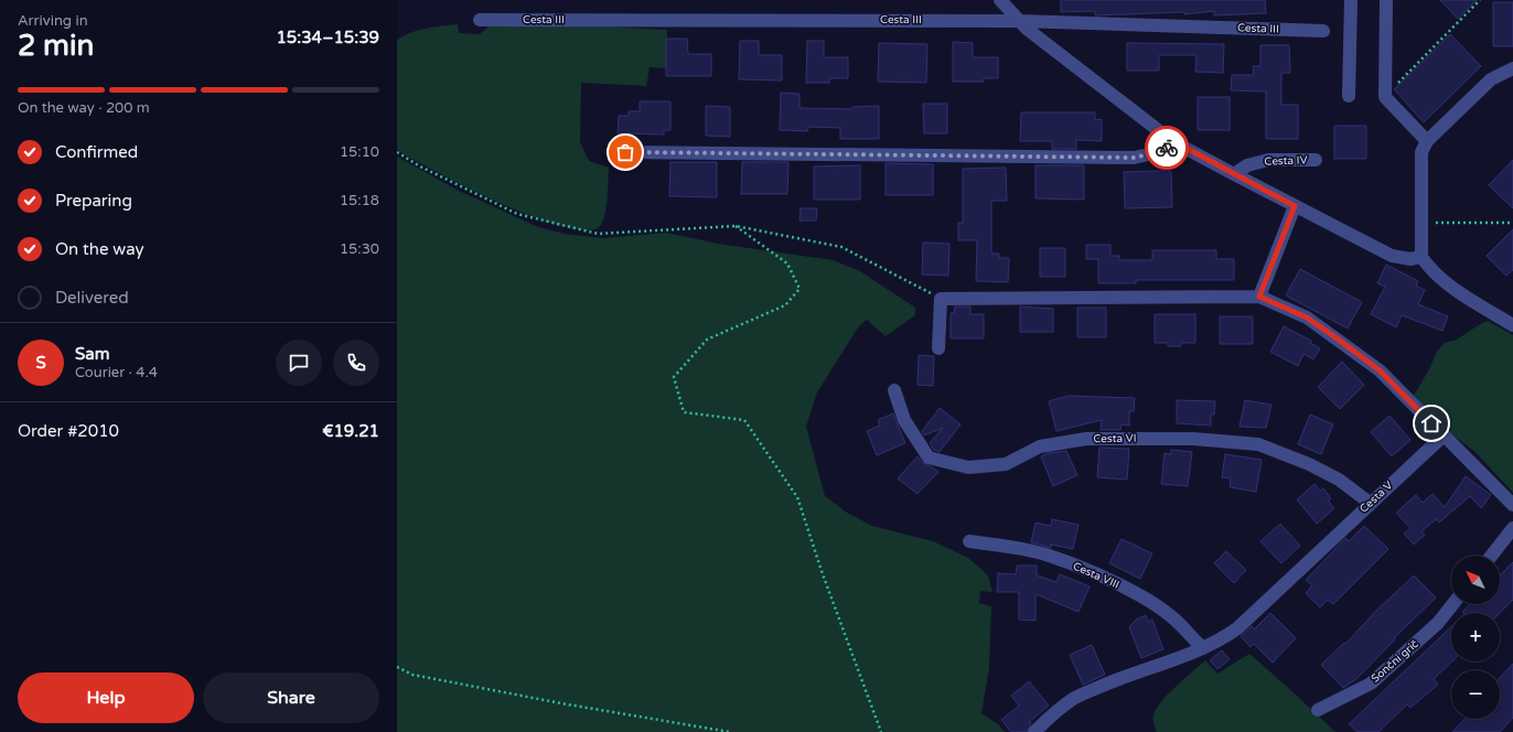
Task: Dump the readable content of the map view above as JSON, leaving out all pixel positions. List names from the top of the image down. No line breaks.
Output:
{"streets":{"street":["Cesta III","Cesta IV","Cesta VI","Cesta V","Cesta VIII","Sončni grič"]},"crossings":[["Cesta VI","Cesta V"],["Cesta V","Cesta VIII"]],"north":"top left","page":{"heading":["2 min","Arriving in","15:34–15:39"],"panel":["Sam","Courier · 4.4","Order #2010","€19.21"],"bar":"On the way · 200 m","list":[["Confirmed","15:10"],["Preparing","15:18"],["On the way","15:30"],"Delivered"],"round":"S","map_buttons":["+","−"],"buttons":["Help","Share"]}}
